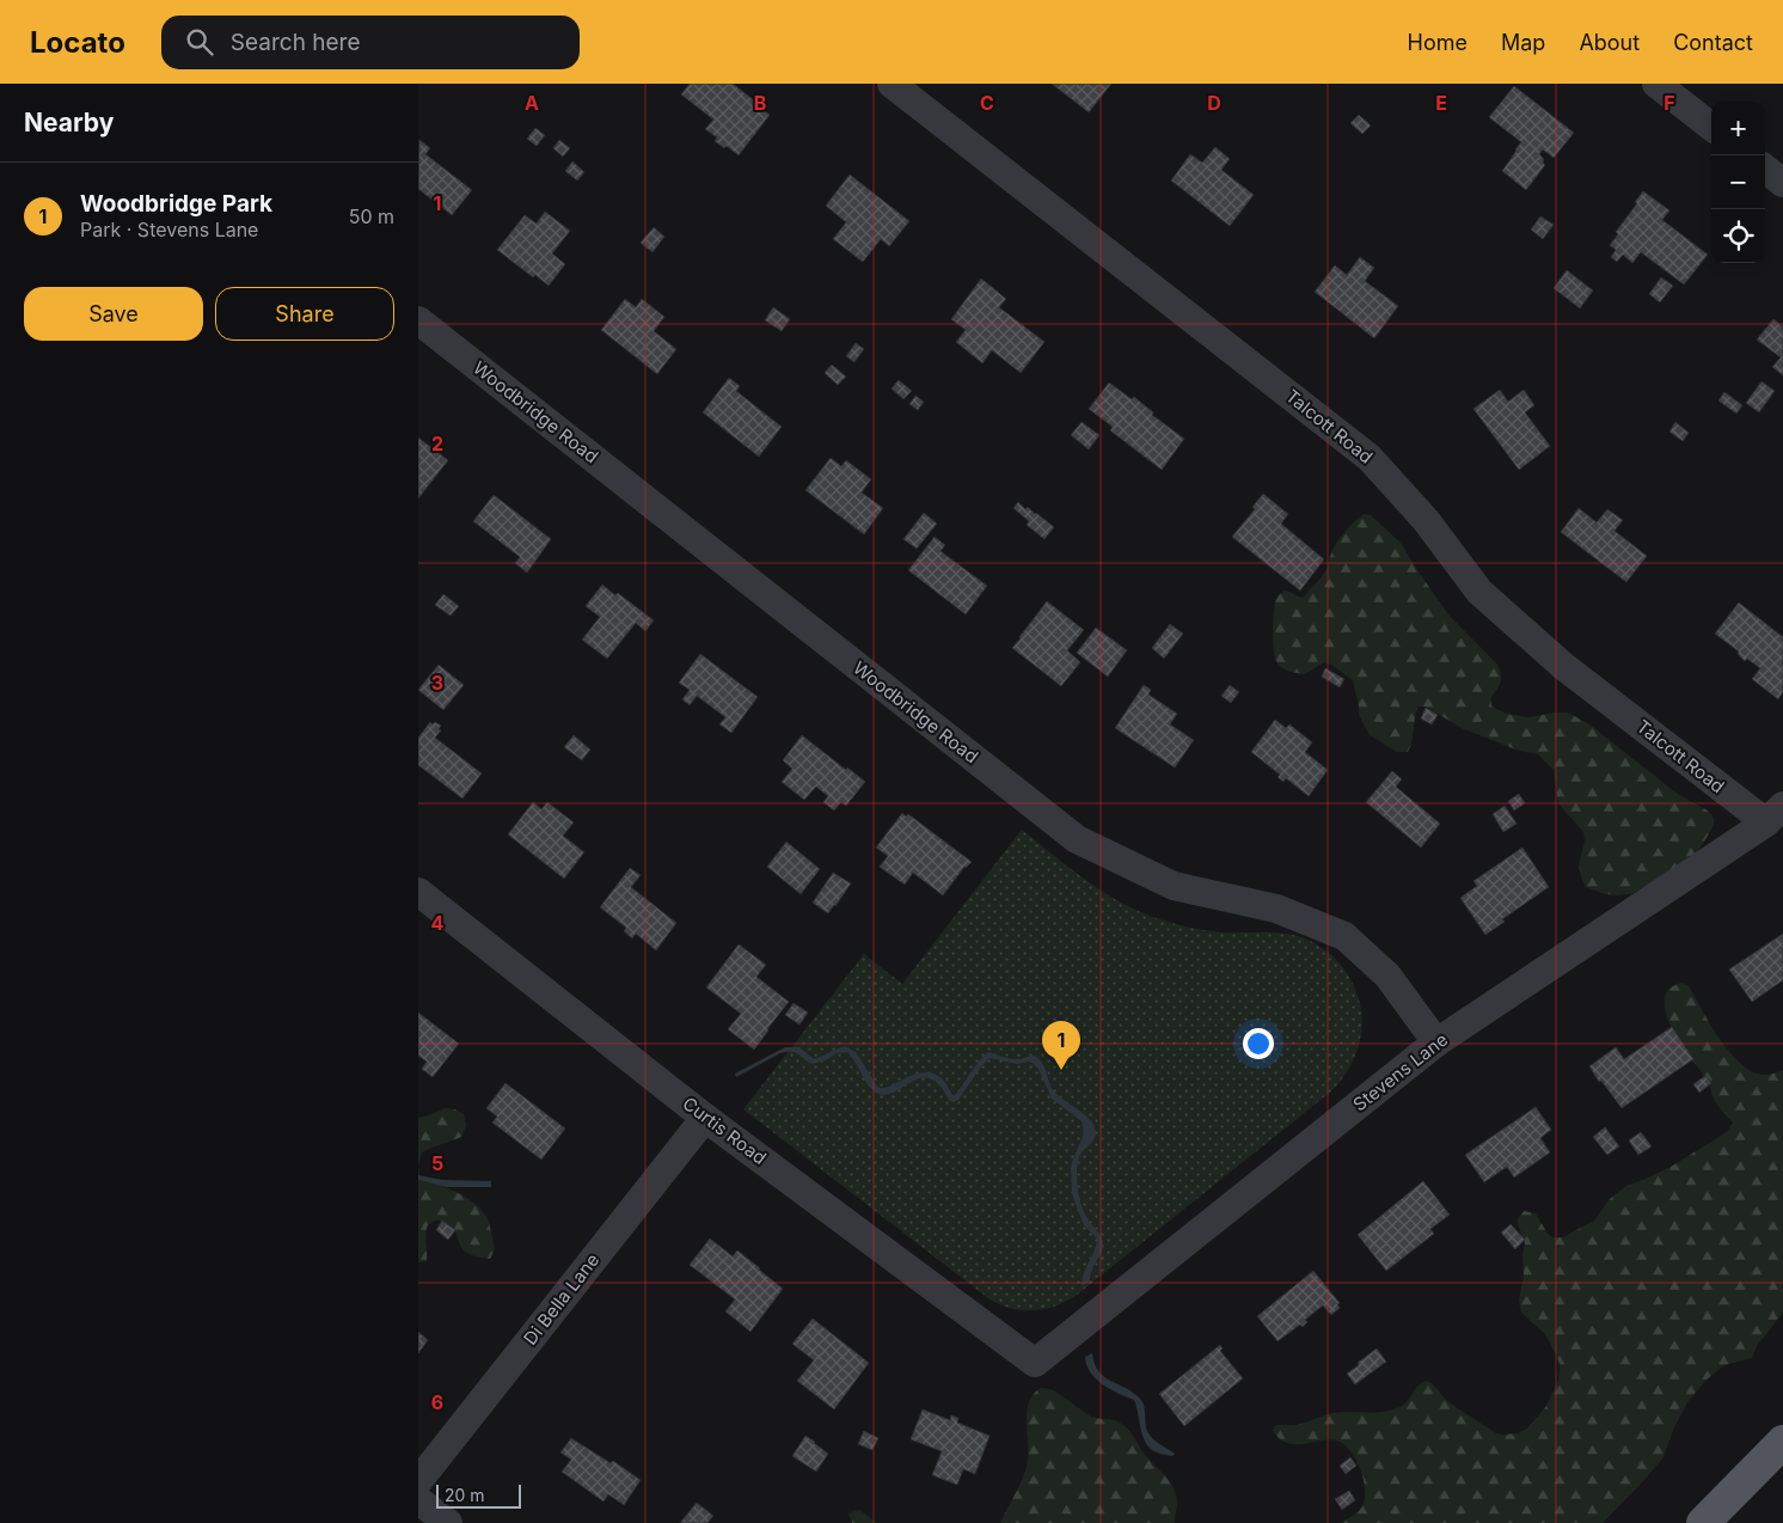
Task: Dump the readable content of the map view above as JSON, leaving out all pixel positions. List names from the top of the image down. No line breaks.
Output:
{"streets":{"street":["Woodbridge Road","Talcott Road","Stevens Lane","Curtis Road","Di Bella Lane"]},"crossings":[["Woodbridge Road","Stevens Lane"],["Talcott Road","Stevens Lane"],["Stevens Lane","Curtis Road"],["Curtis Road","Di Bella Lane"]],"scale_bar":"20 m","page":{"header":"Locato","search":"Search here","nav":["Home","Map","About","Contact"],"heading":"Nearby","map_buttons":["+","−"],"list":[{"mark":"1","name":"Woodbridge Park","note":"Park · Stevens Lane","value":"50 m"}],"buttons":["Save","Share"],"pins":"1","scale":"20 m"},"grid":{"columns":["A","B","C","D","E","F"],"rows":["1","2","3","4","5","6"]}}
